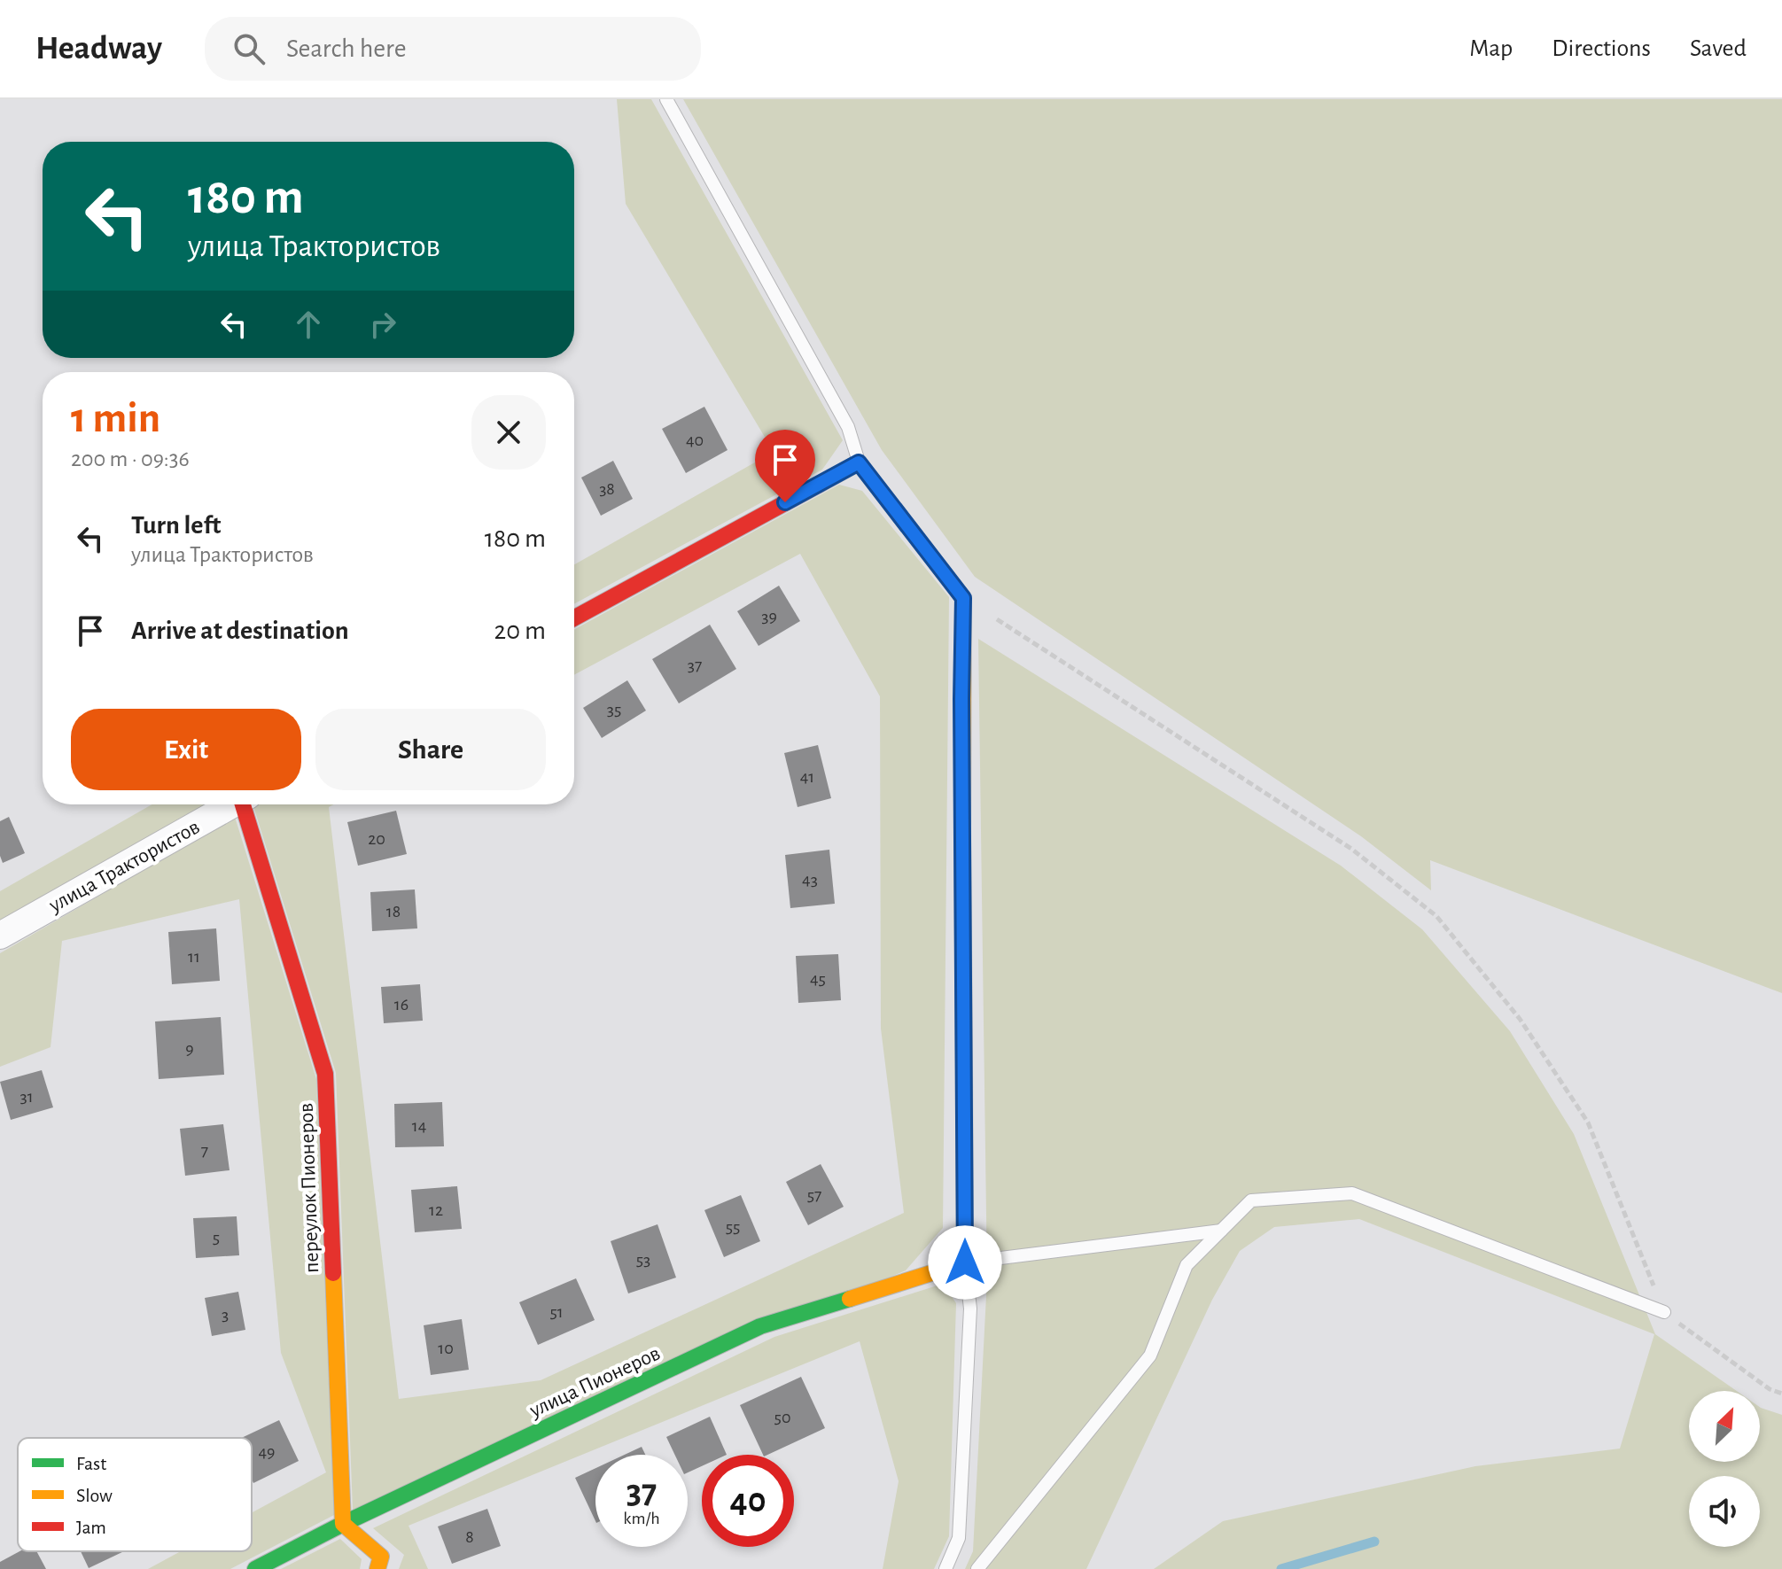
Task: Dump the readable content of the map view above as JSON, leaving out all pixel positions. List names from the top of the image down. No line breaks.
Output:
{"streets":{"street":["улица Трактористов","переулок Пионеров","улица Пионеров"]},"crossings":[["переулок Пионеров","улица Пионеров"]],"house_numbers":["40","38","39","37","35","41","20","43","18","11","45","16","9","31","14","7","57","12","55","5","53","51","3","10","50","49","8"],"legend":["Fast","Slow","Jam"],"north":"top right","page":{"header":"Headway","search":"Search here","nav":["Map","Directions","Saved"],"turn":["180 m","улица Трактористов"],"heading":["1 min","200 m · 09:36"],"list":[{"name":"Turn left","note":"улица Трактористов","value":"180 m"},{"name":"Arrive at destination","value":"20 m"}],"buttons":["Exit","Share"],"speed":"37 km/h","limit":"40"}}
